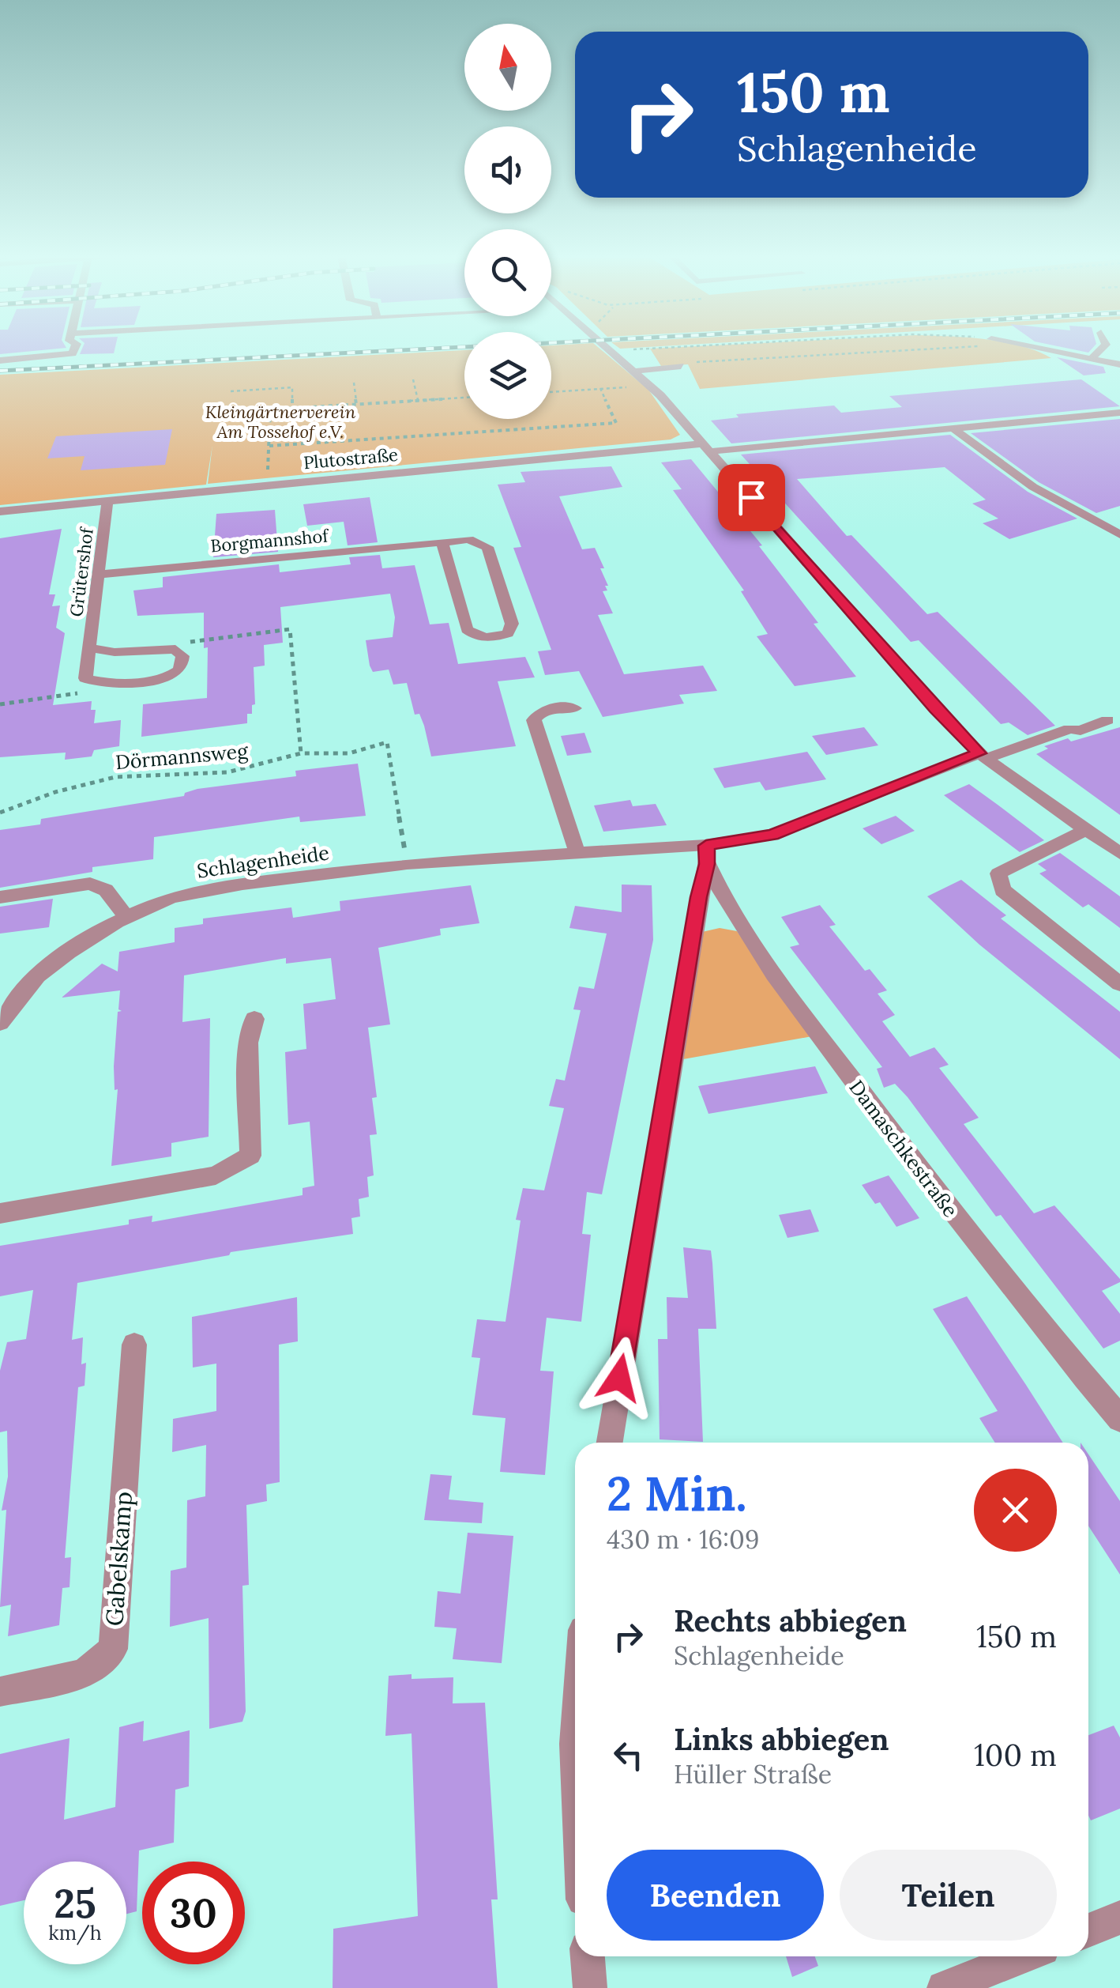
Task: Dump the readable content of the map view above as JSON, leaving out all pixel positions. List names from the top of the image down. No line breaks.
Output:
{"streets":{"street":["Plutostraße","Borgmannshof","Grütershof","Schlagenheide","Damaschkestraße","Gabelskamp"],"path":["Dörmannsweg"]},"crossings":[["Plutostraße","Grütershof"],["Borgmannshof","Grütershof"],["Dörmannsweg","Schlagenheide"],["Schlagenheide","Damaschkestraße"]],"parks":["Kleingärtnerverein Am Tossehof e.V."],"north":"top","page":{"turn":["150 m","Schlagenheide"],"heading":["2 Min.","430 m · 16:09"],"list":[{"name":"Rechts abbiegen","note":"Schlagenheide","value":"150 m"},{"name":"Links abbiegen","note":"Hüller Straße","value":"100 m"}],"buttons":["Beenden","Teilen"],"speed":"25 km/h","limit":"30"}}
